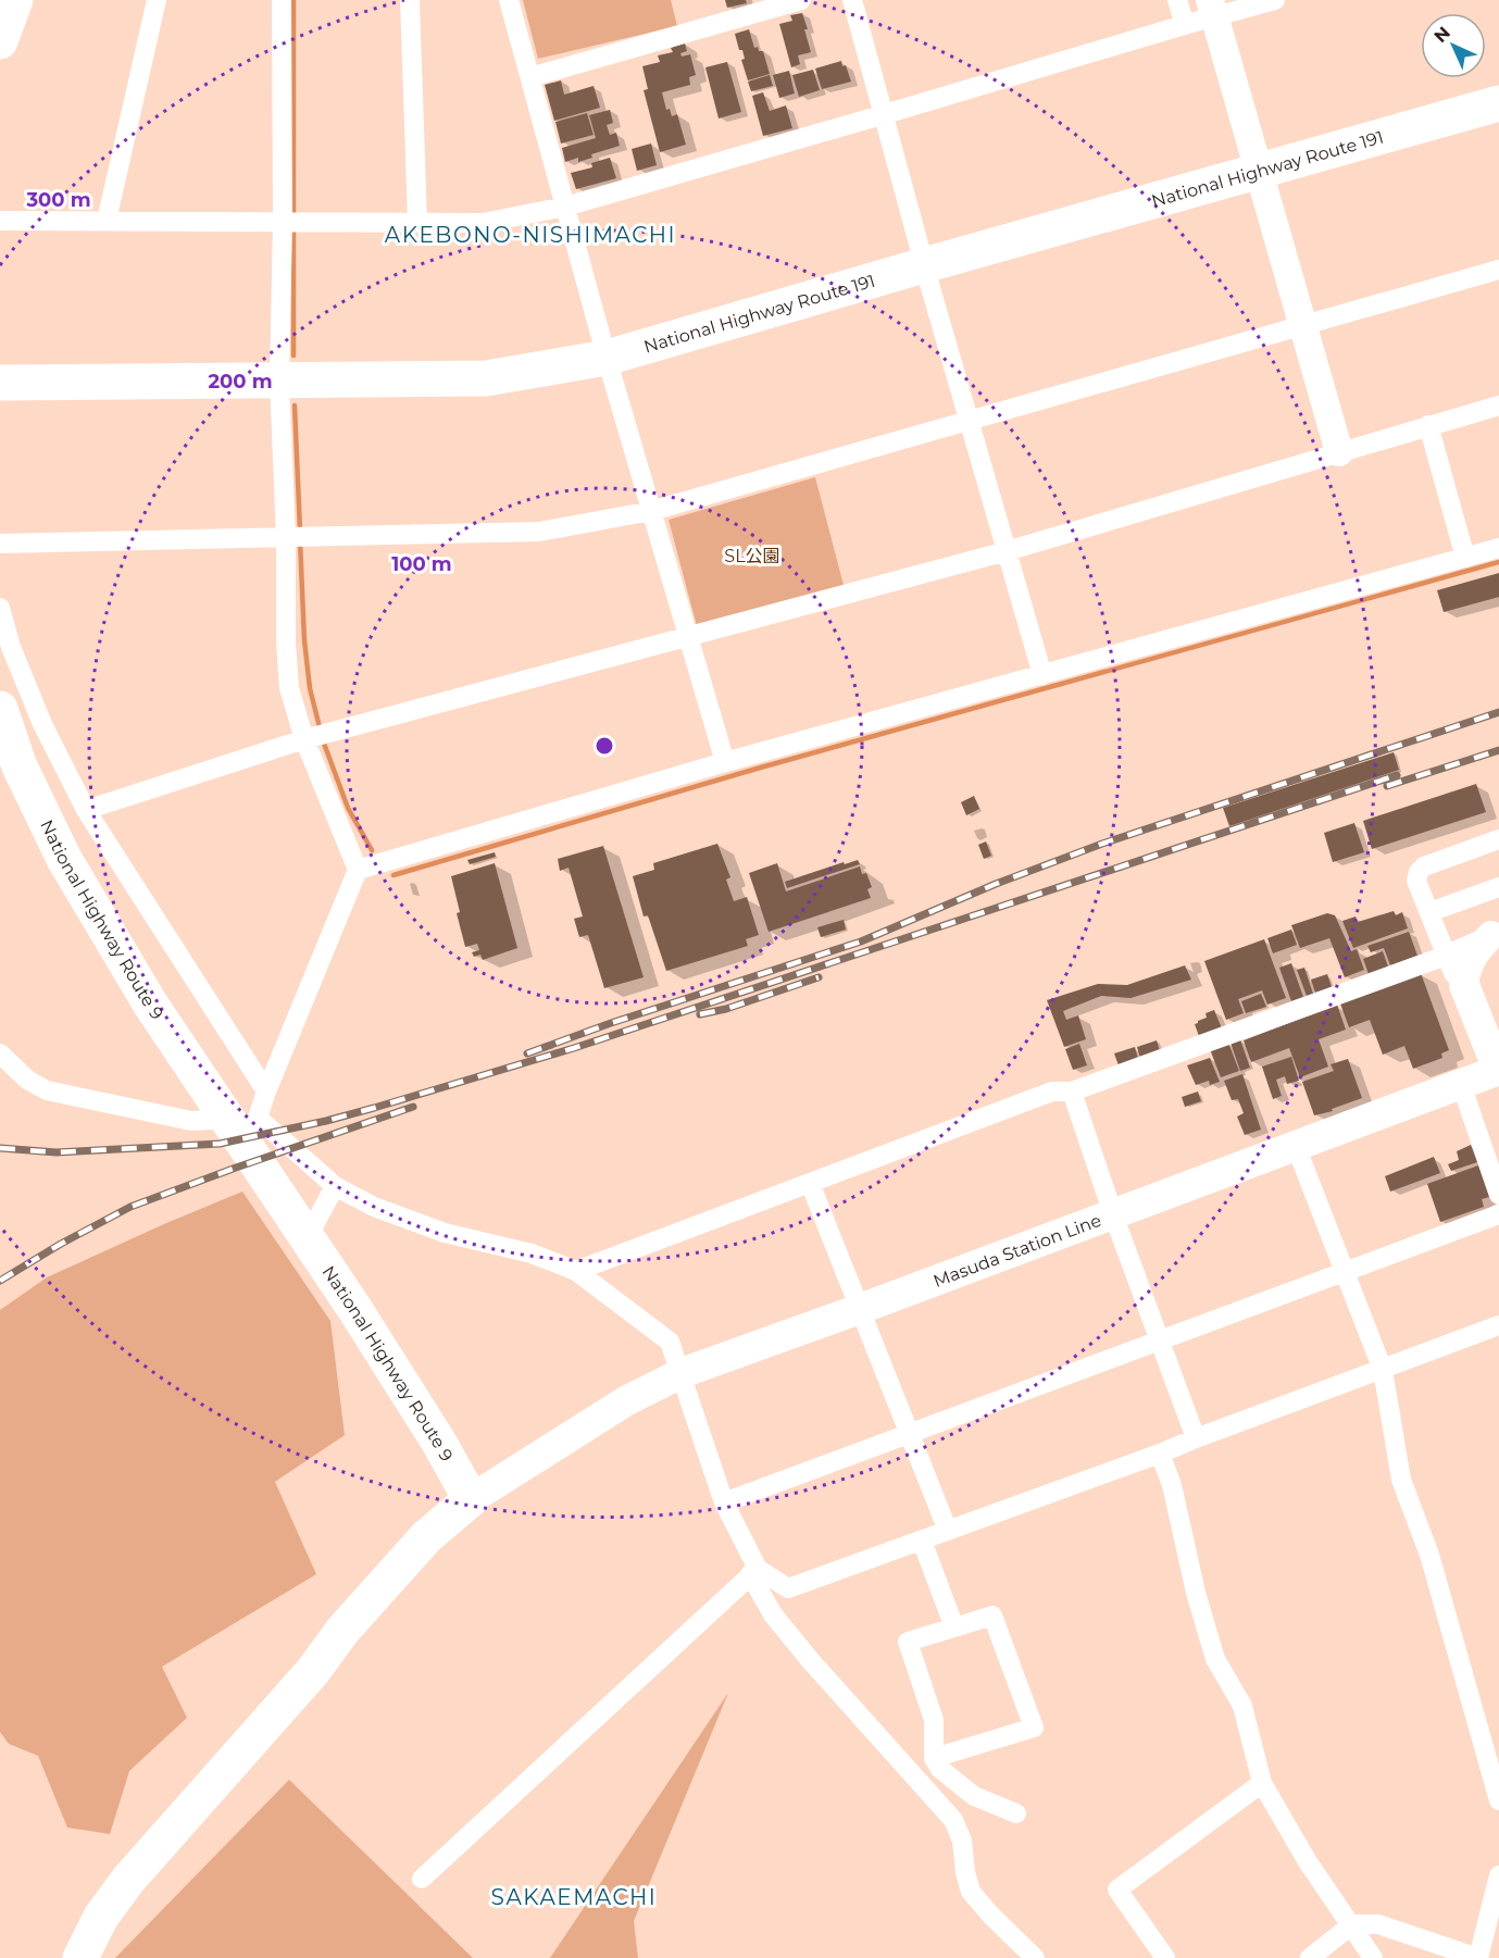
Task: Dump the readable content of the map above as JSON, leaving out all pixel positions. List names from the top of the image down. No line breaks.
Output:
{"streets":{"highway":["National Highway Route 191","National Highway Route 9"],"main road":["Masuda Station Line"]},"crossings":[["National Highway Route 9","Masuda Station Line"]],"districts":["AKEBONO-NISHIMACHI","SAKAEMACHI"],"parks":["SL公園"],"north":"top left","rings":["300 m","200 m","100 m"]}
